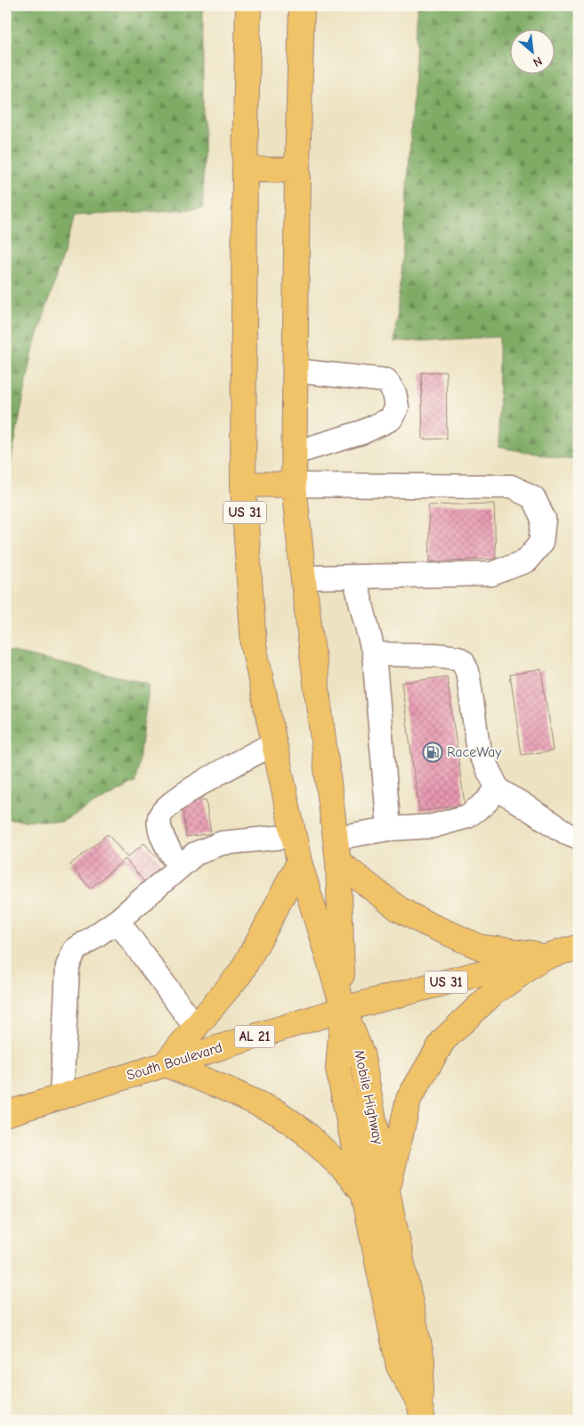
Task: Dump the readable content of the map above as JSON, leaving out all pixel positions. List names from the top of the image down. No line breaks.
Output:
{"streets":{"main road":["US 31","AL 21","South Boulevard","Mobile Highway"]},"crossings":[["US 31","South Boulevard"],["US 31","Mobile Highway"],["South Boulevard","Mobile Highway"]],"places":{"fuel station":["RaceWay"]},"north":"bottom right"}
